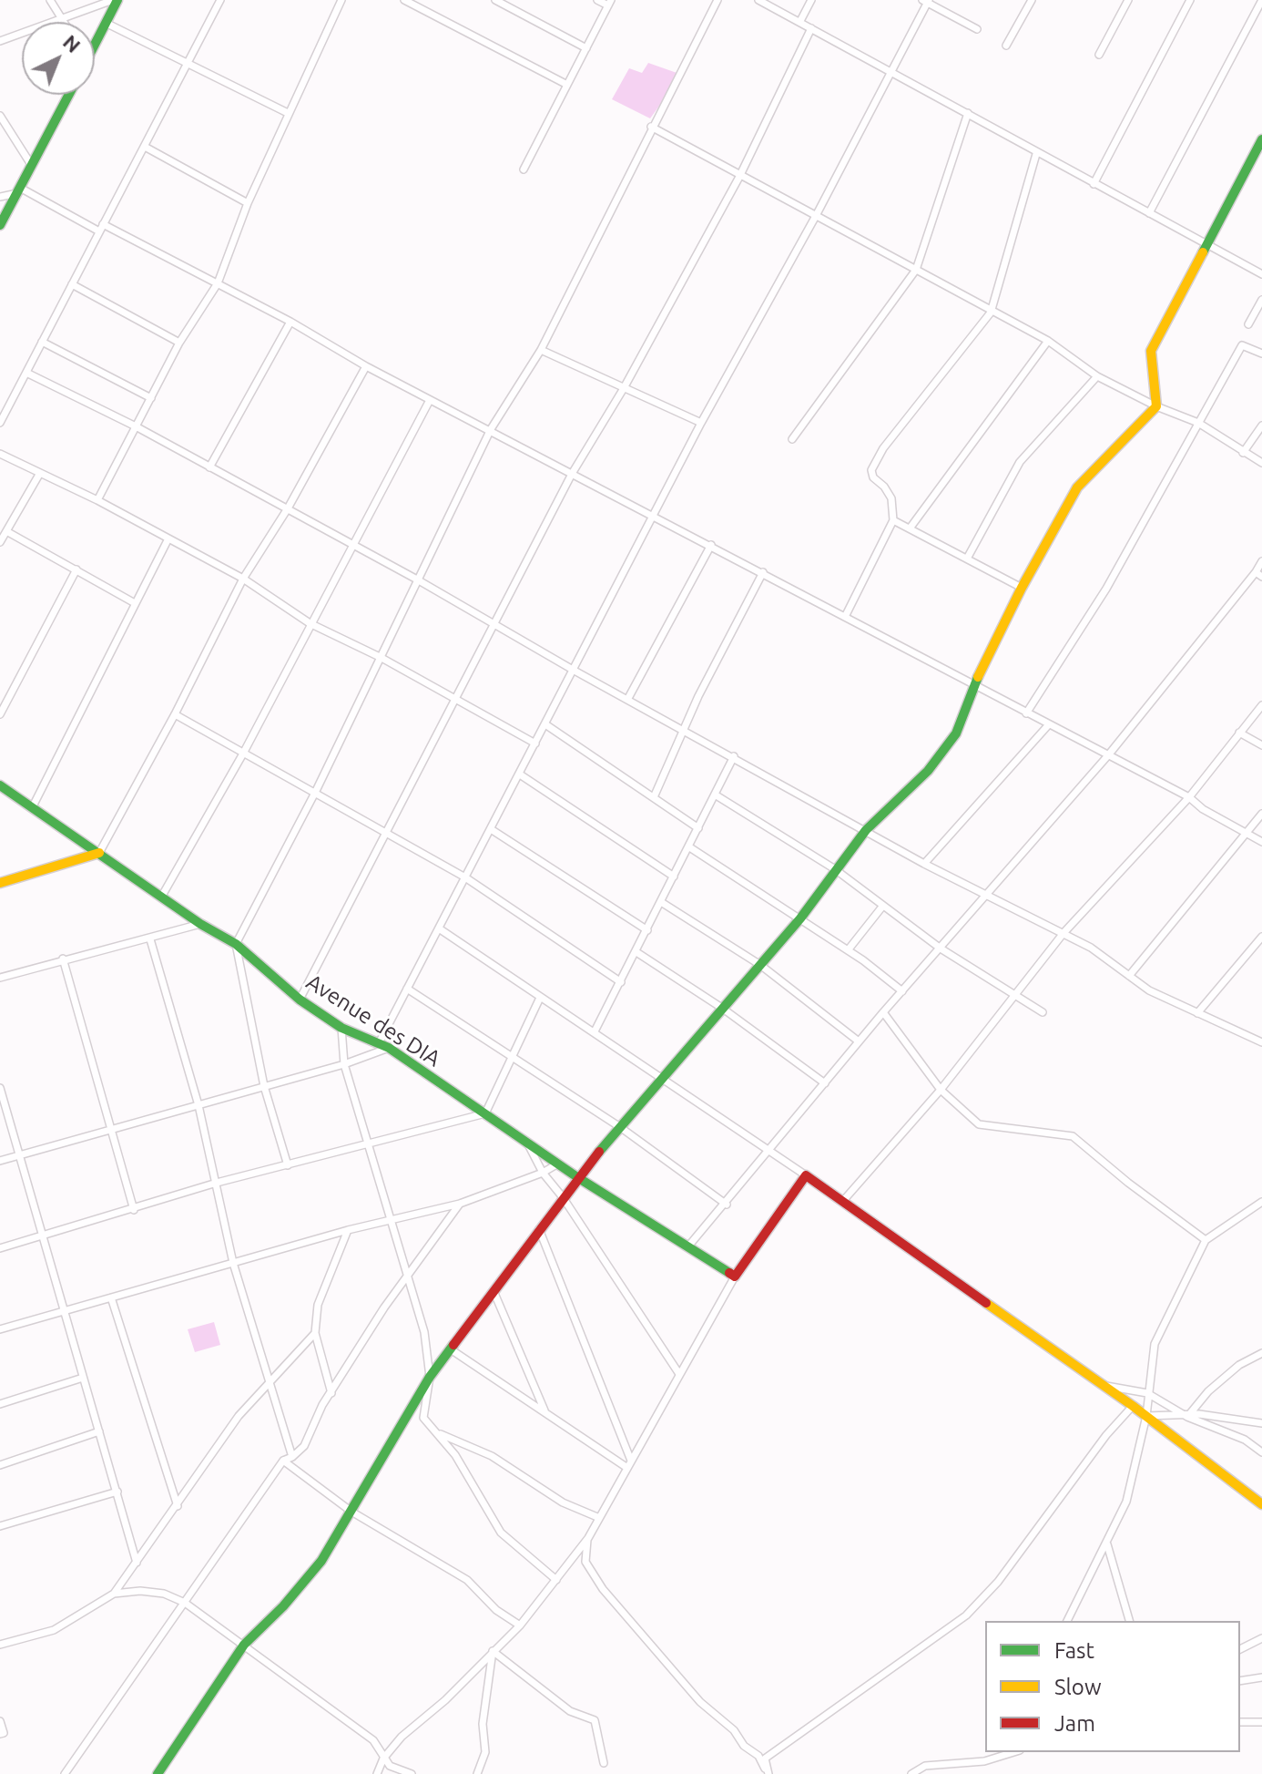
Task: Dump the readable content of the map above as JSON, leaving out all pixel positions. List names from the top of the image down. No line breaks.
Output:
{"streets":{"street":["Avenue des DIA"]},"legend":["Fast","Slow","Jam"],"north":"top right"}
